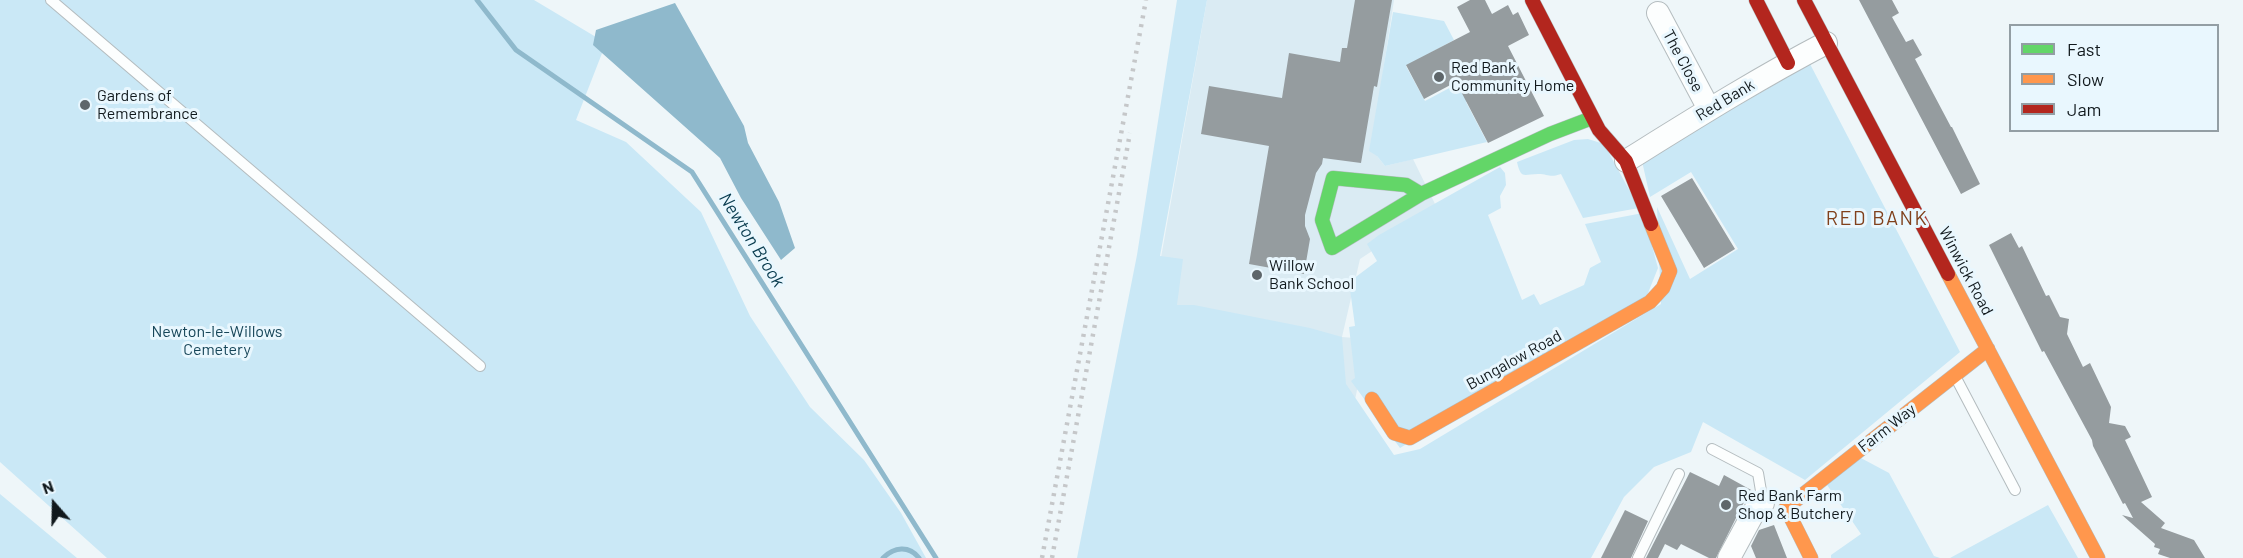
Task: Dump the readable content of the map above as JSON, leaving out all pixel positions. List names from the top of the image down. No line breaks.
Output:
{"streets":{"street":["The Close","Red Bank","Winwick Road","Bungalow Road","Farm Way"]},"crossings":[["The Close","Red Bank"],["Red Bank","Winwick Road"],["Red Bank","Bungalow Road"],["Winwick Road","Farm Way"]],"districts":["RED BANK"],"water":["Newton Brook"],"parks":["Newton-le-Willows Cemetery"],"places":["Red Bank Community Home","Gardens of Remembrance","Willow Bank School","Red Bank Farm Shop & Butchery"],"legend":["Fast","Slow","Jam"],"north":"top"}
